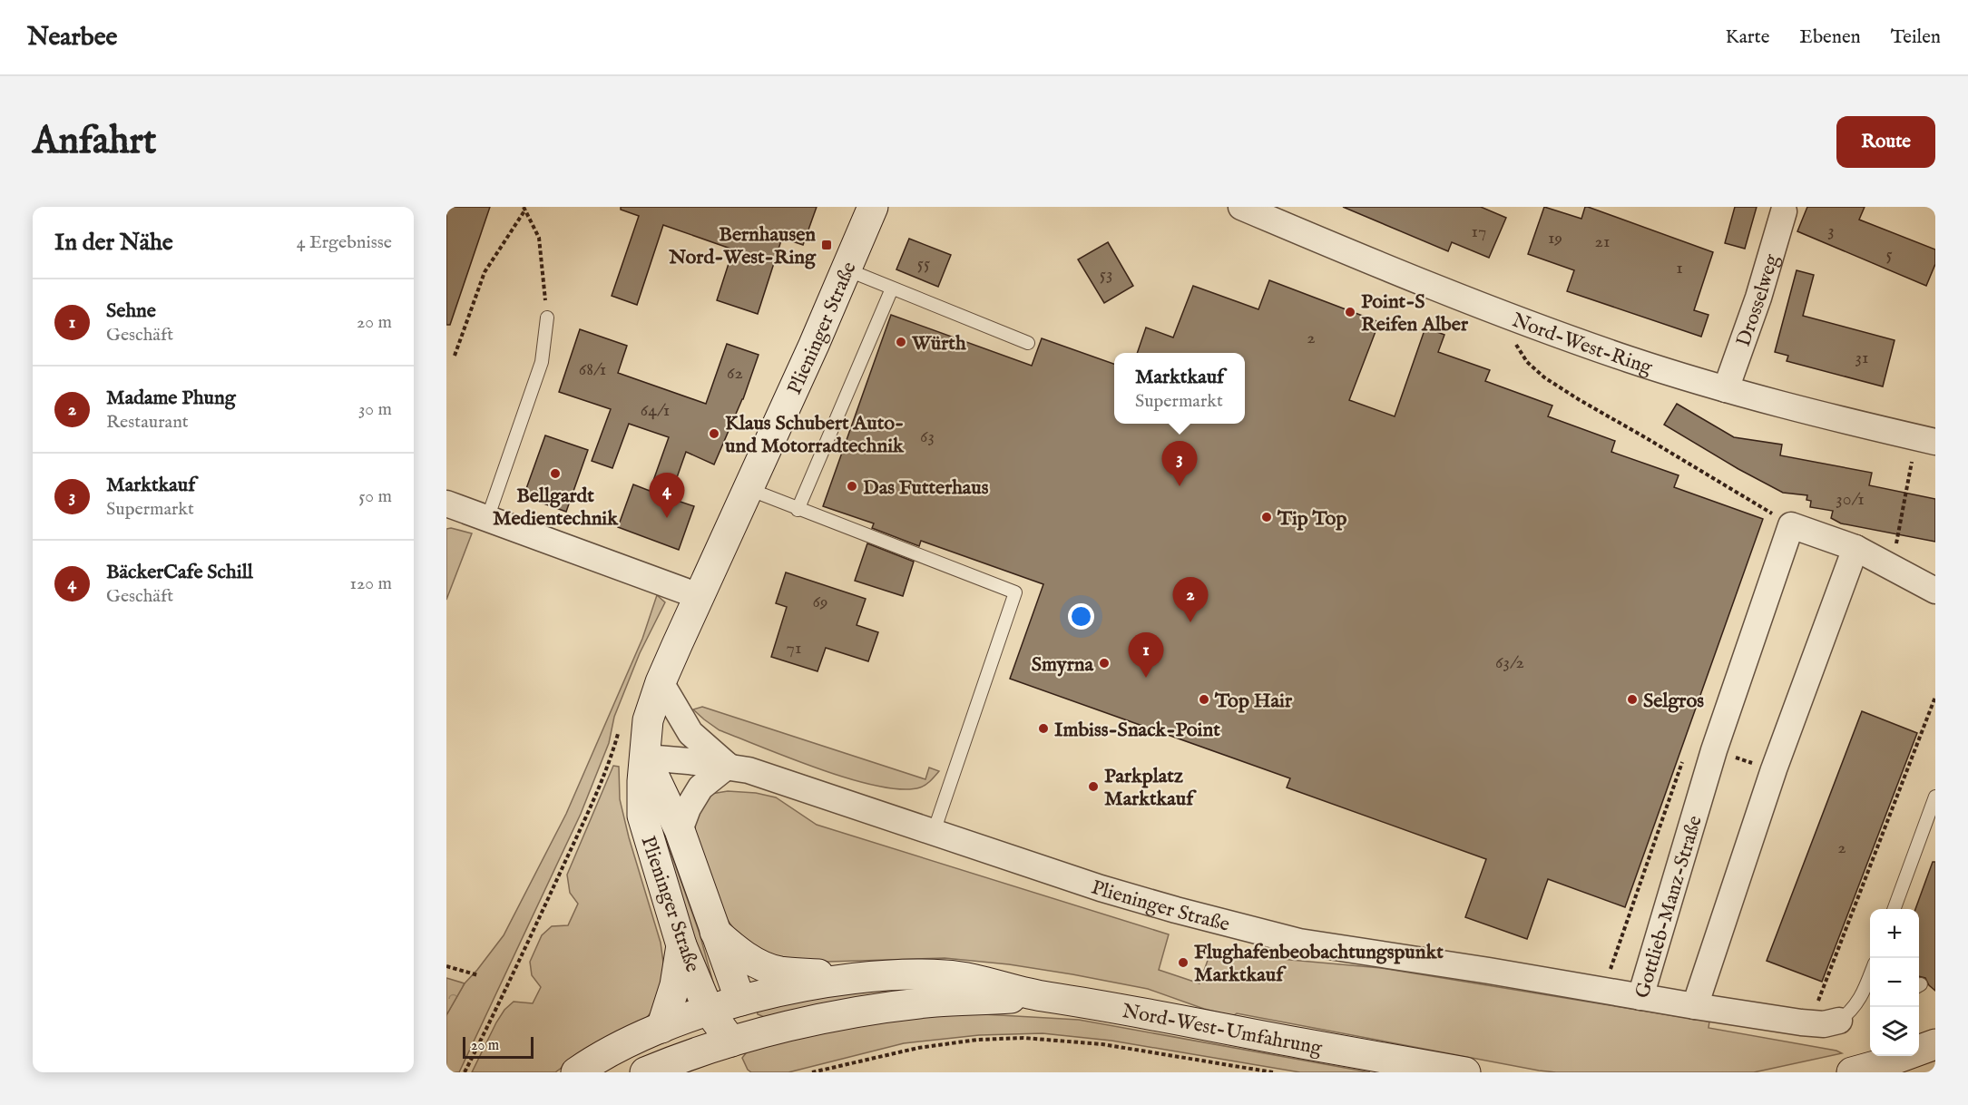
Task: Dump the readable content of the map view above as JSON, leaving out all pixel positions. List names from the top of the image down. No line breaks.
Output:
{"streets":{"main road":["Plieninger Straße","Nord-West-Umfahrung"],"street":["Drosselweg","Nord-West-Ring","Gottlieb-Manz-Straße"]},"crossings":[["Drosselweg","Nord-West-Ring"],["Plieninger Straße","Gottlieb-Manz-Straße"],["Plieninger Straße","Nord-West-Umfahrung"]],"places":{"transit":["Bernhausen Nord-West-Ring"],"other":["Point-S Reifen Alber","Würth","Klaus Schubert Auto- und Motorradtechnik","Bellgardt Medientechnik","Das Futterhaus","Tip Top","Smyrna","Top Hair","Selgros","Imbiss-Snack-Point","Parkplatz Marktkauf","Flughafenbeobachtungspunkt Marktkauf"]},"house_numbers":["3","17","19","21","5","55","1","53","2","31","68/1","62","64/1","63","30/1","69","71","63/2","2"],"scale_bar":"20 m","page":{"header":"Nearbee","nav":["Karte","Ebenen","Teilen"],"buttons":"Route","title":"Anfahrt","heading":["In der Nähe","4 Ergebnisse"],"list":[{"mark":"1","name":"Sehne","note":"Geschäft","value":"20 m"},{"mark":"2","name":"Madame Phung","note":"Restaurant","value":"30 m"},{"mark":"3","name":"Marktkauf","note":"Supermarkt","value":"50 m"},{"mark":"4","name":"BäckerCafe Schill","note":"Geschäft","value":"120 m"}],"popup":["Marktkauf","Supermarkt"],"pins":["3","4","2","1"],"map_buttons":["+","−"],"scale":"20 m"}}
